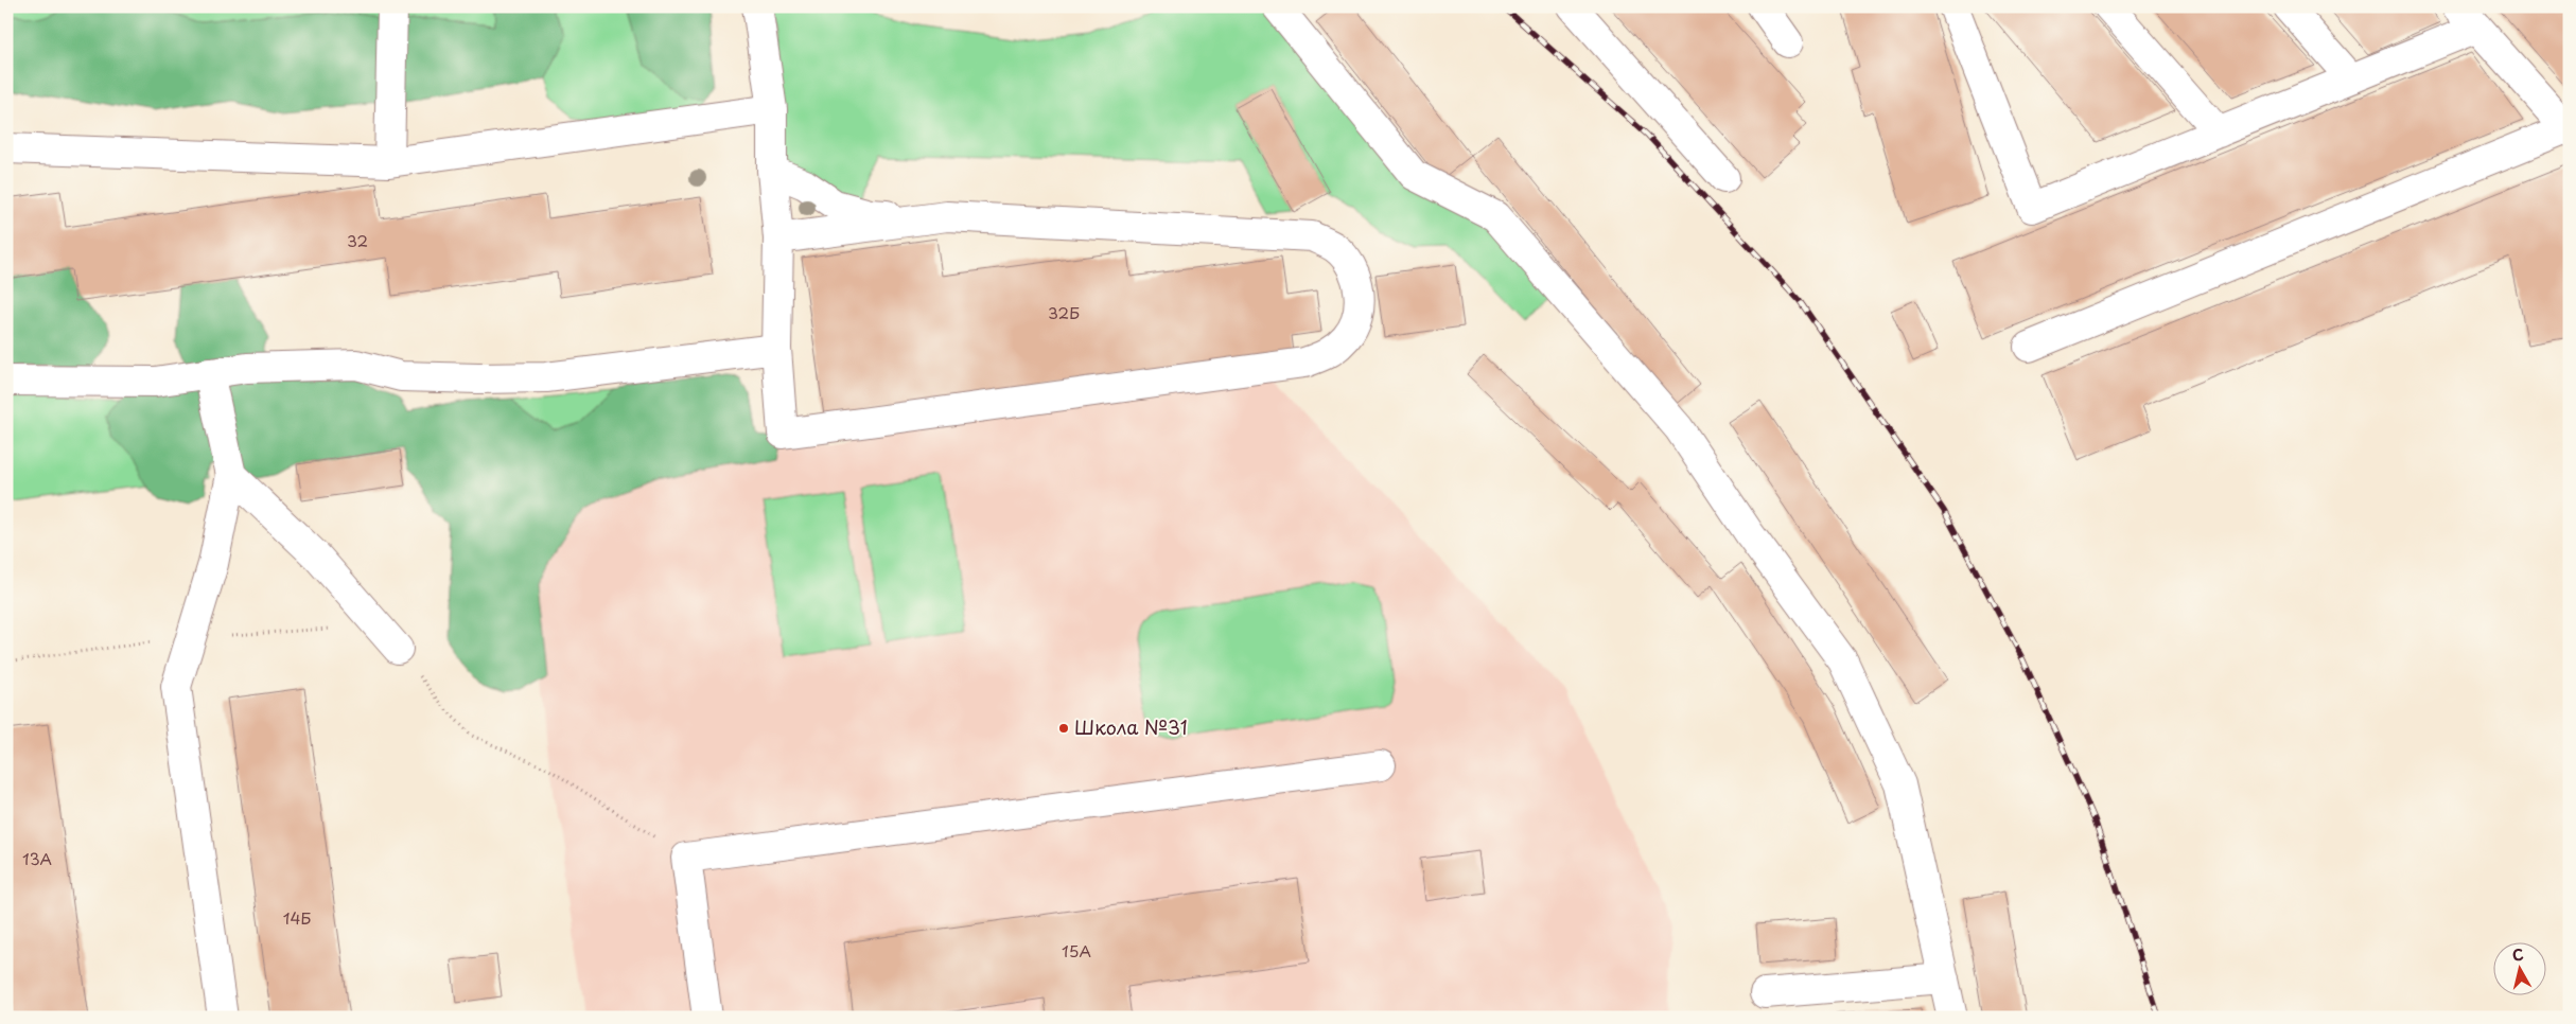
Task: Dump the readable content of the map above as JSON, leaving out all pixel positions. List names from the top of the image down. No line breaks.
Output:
{"places":["Школа №31"],"house_numbers":["32","32Б","13А","14Б","15А"],"north":"top"}
